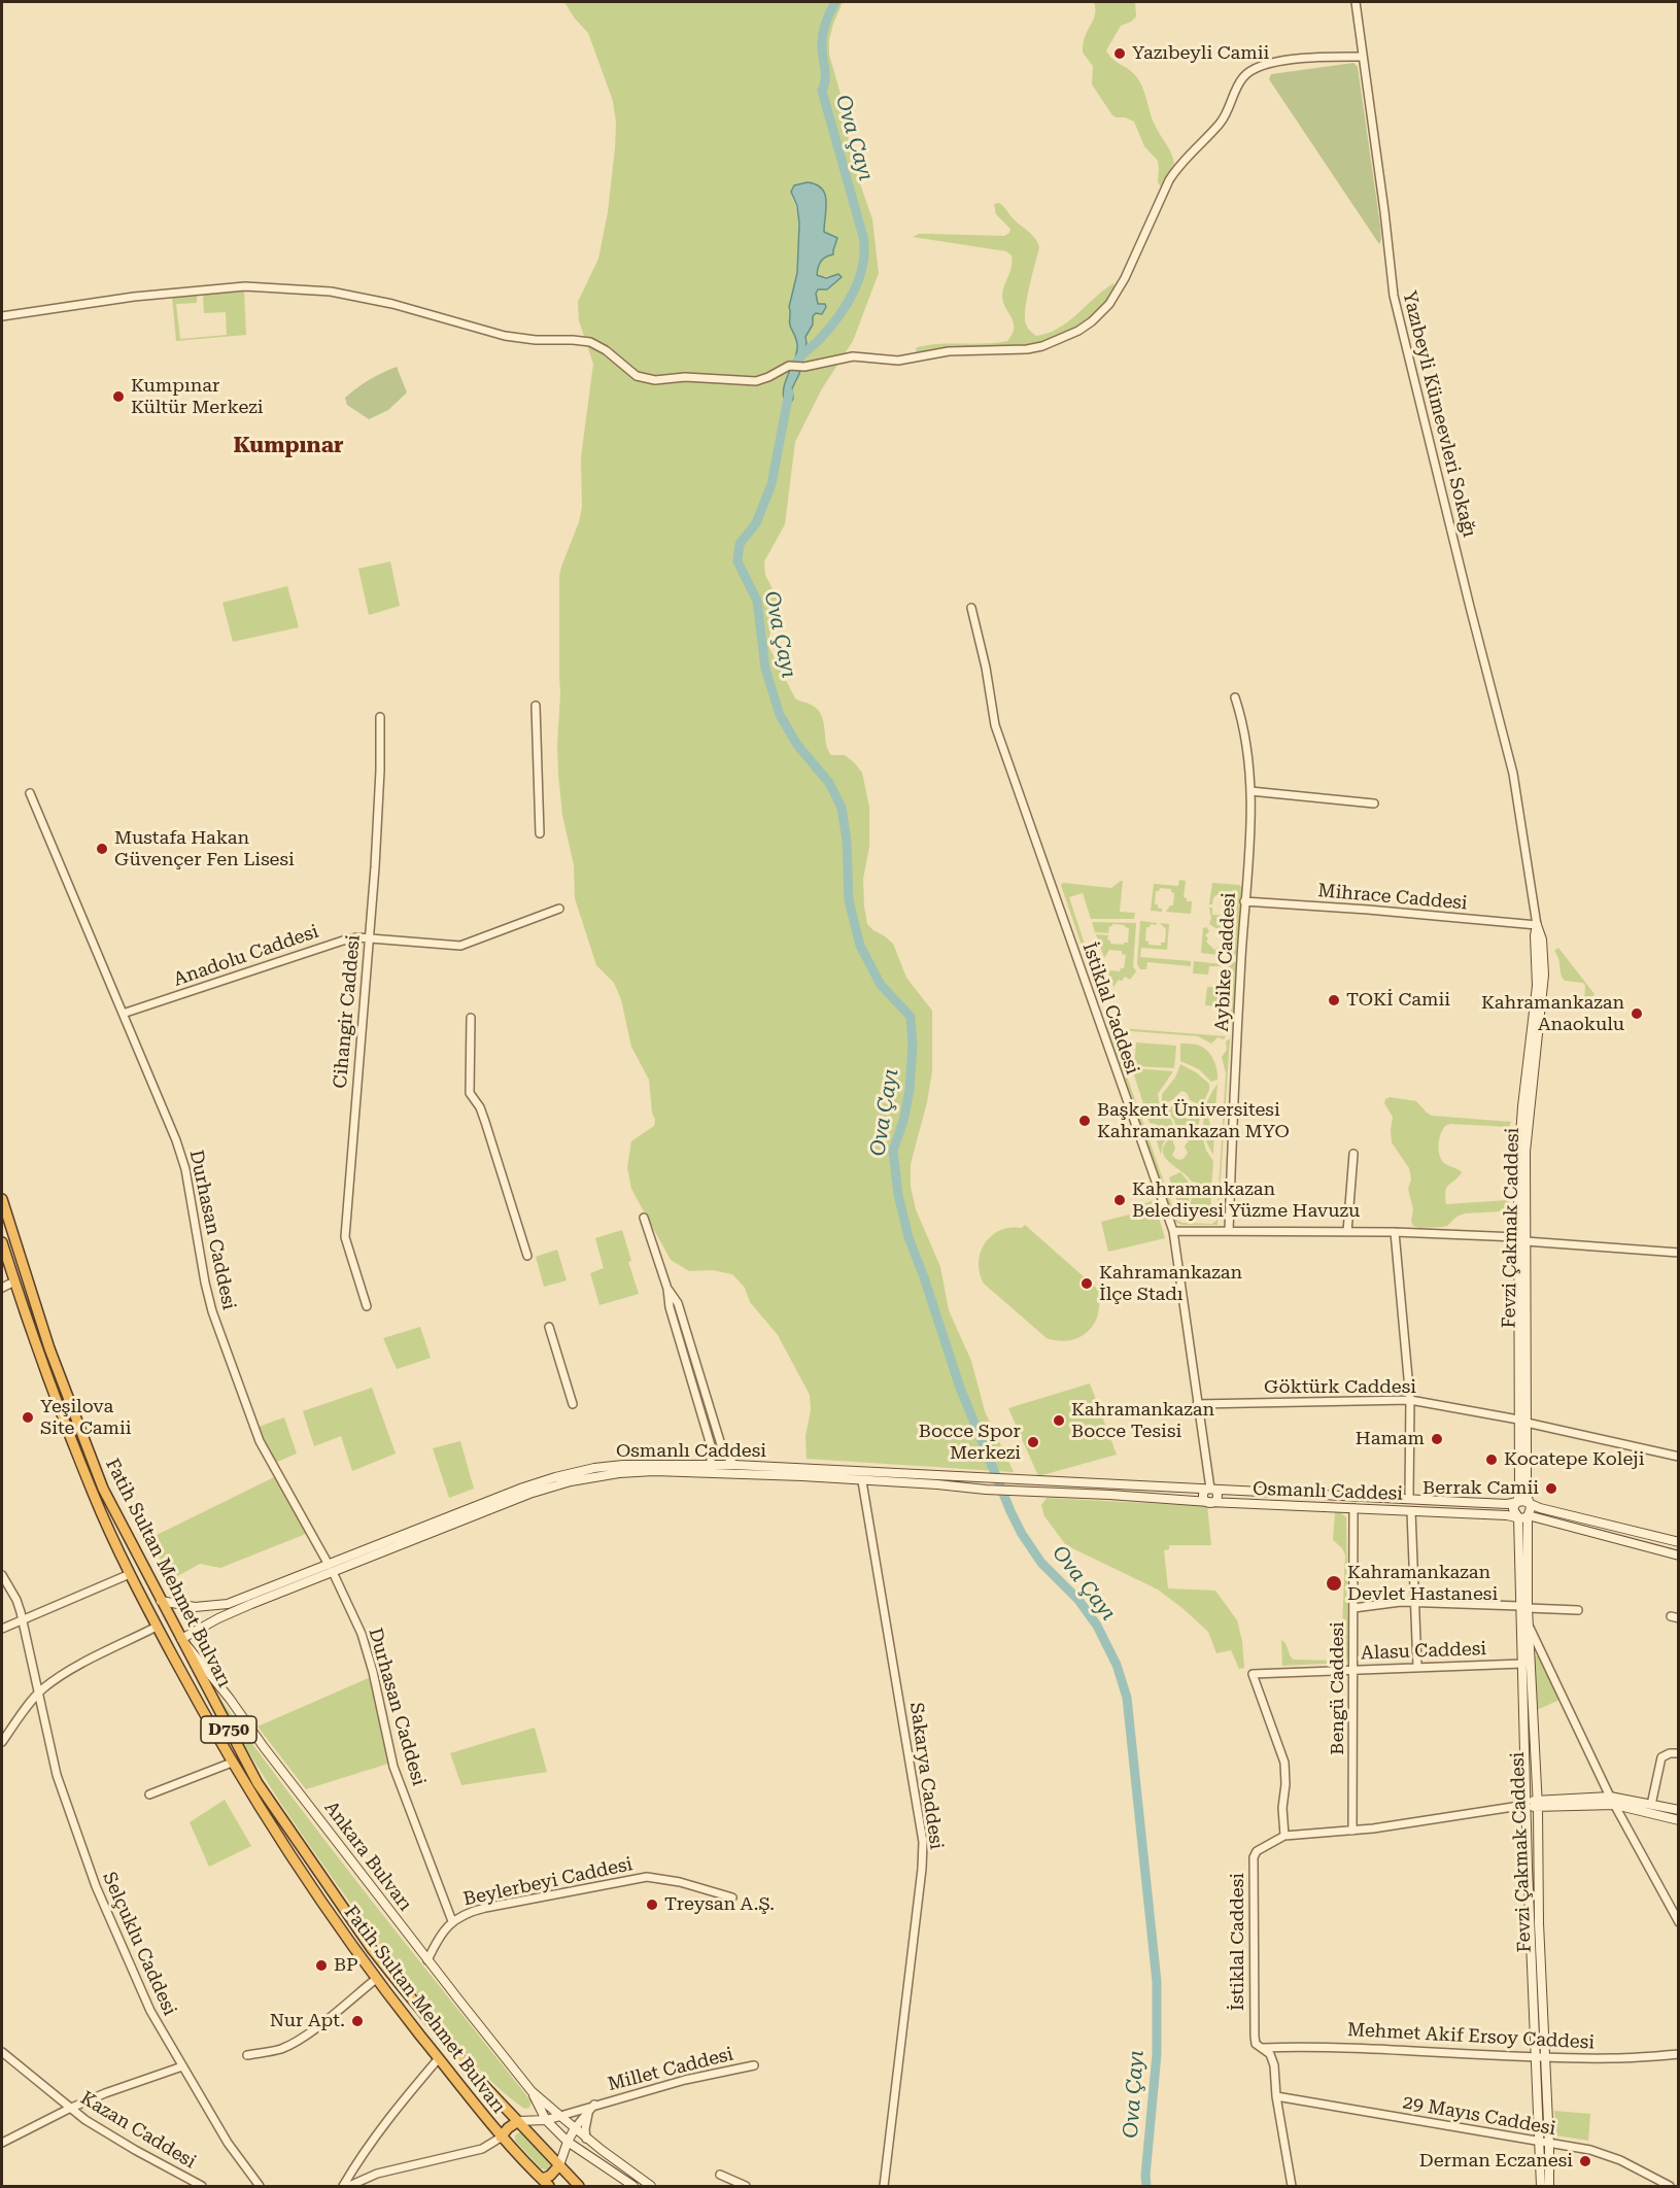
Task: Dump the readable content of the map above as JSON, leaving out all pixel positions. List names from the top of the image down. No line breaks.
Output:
{"streets":{"highway":["Fatih Sultan Mehmet Bulvarı","D750"],"main road":["Fevzi Çakmak Caddesi","Osmanlı Caddesi","Ankara Bulvarı"],"street":["Yazıbeyli Kümeevleri Sokağı","Mihrace Caddesi","Anadolu Caddesi","Aybike Caddesi","İstiklal Caddesi","Cihangir Caddesi","Durhasan Caddesi","Göktürk Caddesi","Alasu Caddesi","Bengü Caddesi","Sakarya Caddesi","Beylerbeyi Caddesi","Selçuklu Caddesi","Mehmet Akif Ersoy Caddesi","Millet Caddesi","29 Mayıs Caddesi","Kazan Caddesi"]},"crossings":[["Yazıbeyli Kümeevleri Sokağı","Fevzi Çakmak Caddesi"],["Mihrace Caddesi","Aybike Caddesi"],["Mihrace Caddesi","Fevzi Çakmak Caddesi"],["Anadolu Caddesi","Cihangir Caddesi"],["Anadolu Caddesi","Durhasan Caddesi"],["İstiklal Caddesi","Göktürk Caddesi"],["İstiklal Caddesi","Osmanlı Caddesi"],["İstiklal Caddesi","Alasu Caddesi"],["İstiklal Caddesi","Mehmet Akif Ersoy Caddesi"],["İstiklal Caddesi","29 Mayıs Caddesi"],["Fevzi Çakmak Caddesi","Göktürk Caddesi"],["Fevzi Çakmak Caddesi","Osmanlı Caddesi"],["Fevzi Çakmak Caddesi","Alasu Caddesi"],["Fevzi Çakmak Caddesi","Mehmet Akif Ersoy Caddesi"],["Fevzi Çakmak Caddesi","29 Mayıs Caddesi"],["Durhasan Caddesi","Osmanlı Caddesi"],["Durhasan Caddesi","Beylerbeyi Caddesi"],["Osmanlı Caddesi","Fatih Sultan Mehmet Bulvarı"],["Osmanlı Caddesi","Bengü Caddesi"],["Osmanlı Caddesi","Sakarya Caddesi"],["Osmanlı Caddesi","Ankara Bulvarı"],["Fatih Sultan Mehmet Bulvarı","Ankara Bulvarı"],["Alasu Caddesi","Bengü Caddesi"],["Ankara Bulvarı","Beylerbeyi Caddesi"],["Ankara Bulvarı","Millet Caddesi"]],"districts":["Kumpınar"],"water":["Ova Çayı"],"places":["Yazıbeyli Camii","Kumpınar Kültür Merkezi","Mustafa Hakan Güvençer Fen Lisesi","TOKİ Camii","Kahramankazan Anaokulu","Başkent Üniversitesi Kahramankazan MYO","Kahramankazan Belediyesi Yüzme Havuzu","Kahramankazan İlçe Stadı","Yeşilova Site Camii","Kahramankazan Bocce Tesisi","Hamam","Bocce Spor Merkezi","Kocatepe Koleji","Berrak Camii","Kahramankazan Devlet Hastanesi","Treysan A.Ş.","BP","Nur Apt.","Derman Eczanesi"]}
